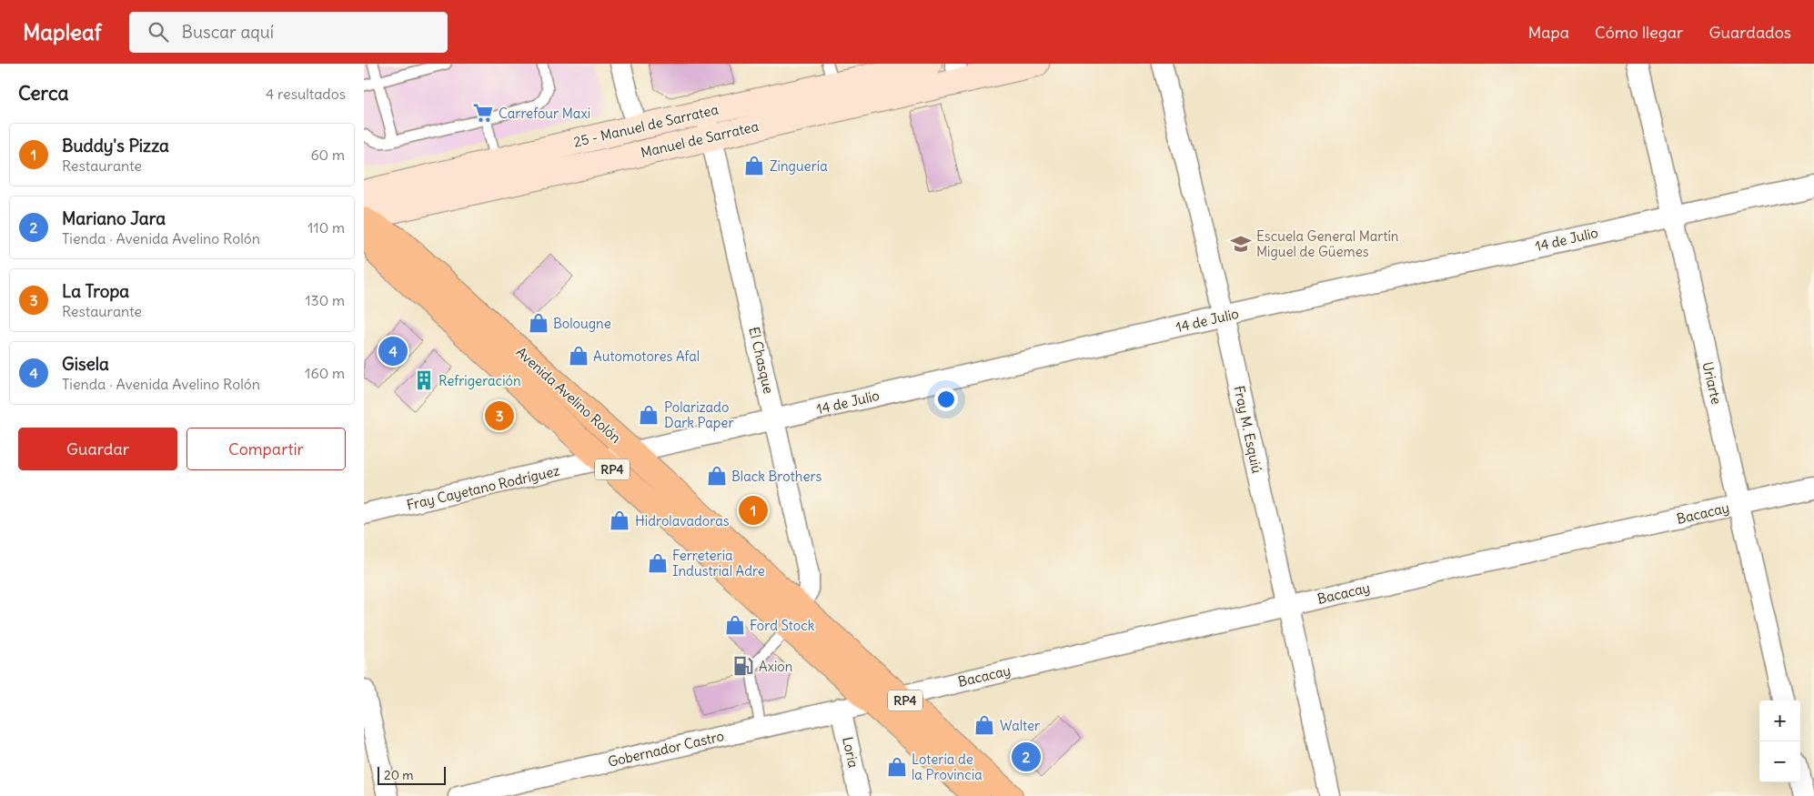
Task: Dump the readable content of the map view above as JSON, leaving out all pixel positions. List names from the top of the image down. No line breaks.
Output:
{"streets":{"main road":["25 - Manuel de Sarratea","Manuel de Sarratea","Avenida Avelino Rolón","RP4"],"street":["14 de Julio","El Chasque","Uriarte","Fray M. Esquiú","Fray Cayetano Rodríguez","Bacacay","Gobernador Castro","Loria"]},"crossings":[["25 - Manuel de Sarratea","El Chasque"],["Manuel de Sarratea","El Chasque"],["14 de Julio","El Chasque"],["14 de Julio","Uriarte"],["14 de Julio","Avenida Avelino Rolón"],["14 de Julio","Fray M. Esquiú"],["14 de Julio","Fray Cayetano Rodríguez"],["El Chasque","Avenida Avelino Rolón"],["Uriarte","Bacacay"],["Avenida Avelino Rolón","Fray Cayetano Rodríguez"],["Avenida Avelino Rolón","Bacacay"],["Avenida Avelino Rolón","Gobernador Castro"],["Fray M. Esquiú","Bacacay"],["Bacacay","Gobernador Castro"],["Gobernador Castro","Loria"]],"places":{"supermarket":["Carrefour Maxi"],"shop":["Zinguería","Bolougne","Automotores Afal","Polarizado Dark Paper","Black Brothers","Hidrolavadoras","Ferretería Industrial Adre","Ford Stock","Walter","Lotería de la Provincia"],"school or university":["Escuela General Martín Miguel de Güemes"],"building":["Refrigeración"],"fuel station":["Axion"]},"scale_bar":"20 m","page":{"header":"Mapleaf","search":"Buscar aquí","nav":["Mapa","Cómo llegar","Guardados"],"heading":["Cerca","4 resultados"],"list":[{"mark":"1","name":"Buddy's Pizza","note":"Restaurante","value":"60 m"},{"mark":"2","name":"Mariano Jara","note":"Tienda · Avenida Avelino Rolón","value":"110 m"},{"mark":"3","name":"La Tropa","note":"Restaurante","value":"130 m"},{"mark":"4","name":"Gisela","note":"Tienda · Avenida Avelino Rolón","value":"160 m"}],"pins":["4","3","1","2"],"buttons":["Guardar","Compartir"],"map_buttons":["+","−"],"scale":"20 m"}}
